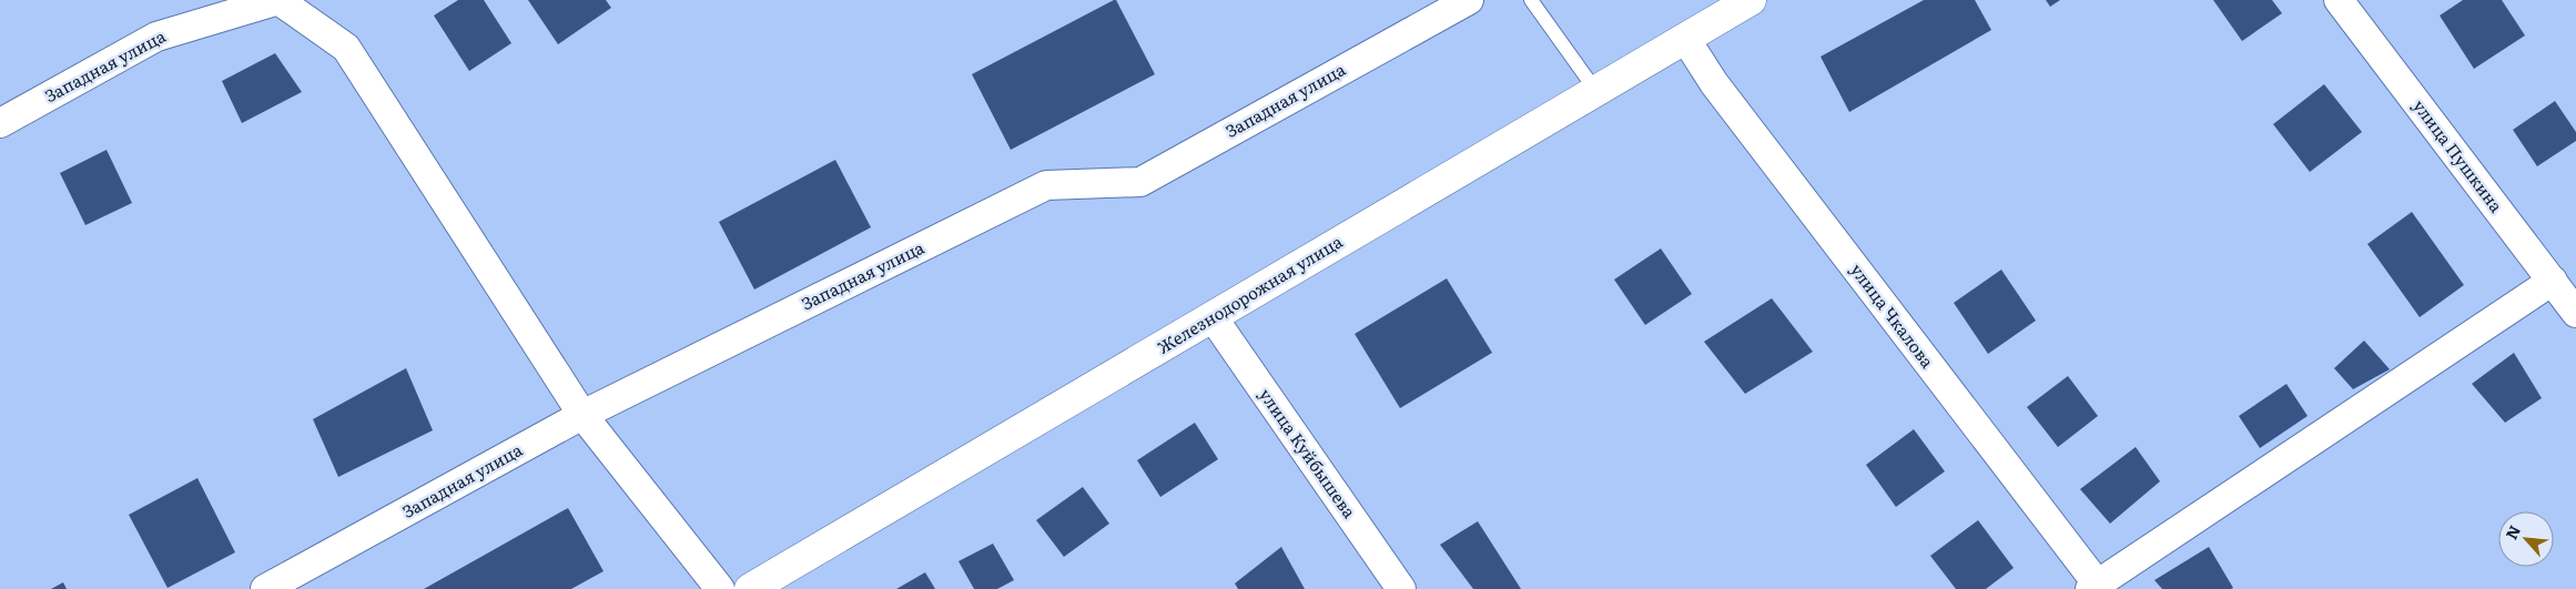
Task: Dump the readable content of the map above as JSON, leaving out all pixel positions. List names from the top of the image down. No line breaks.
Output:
{"streets":{"street":["Западная улица","улица Пушкина","Железнодорожная улица","улица Чкалова","улица Куйбышева"]},"crossings":[["Железнодорожная улица","улица Чкалова"],["Железнодорожная улица","улица Куйбышева"]],"north":"top left"}
